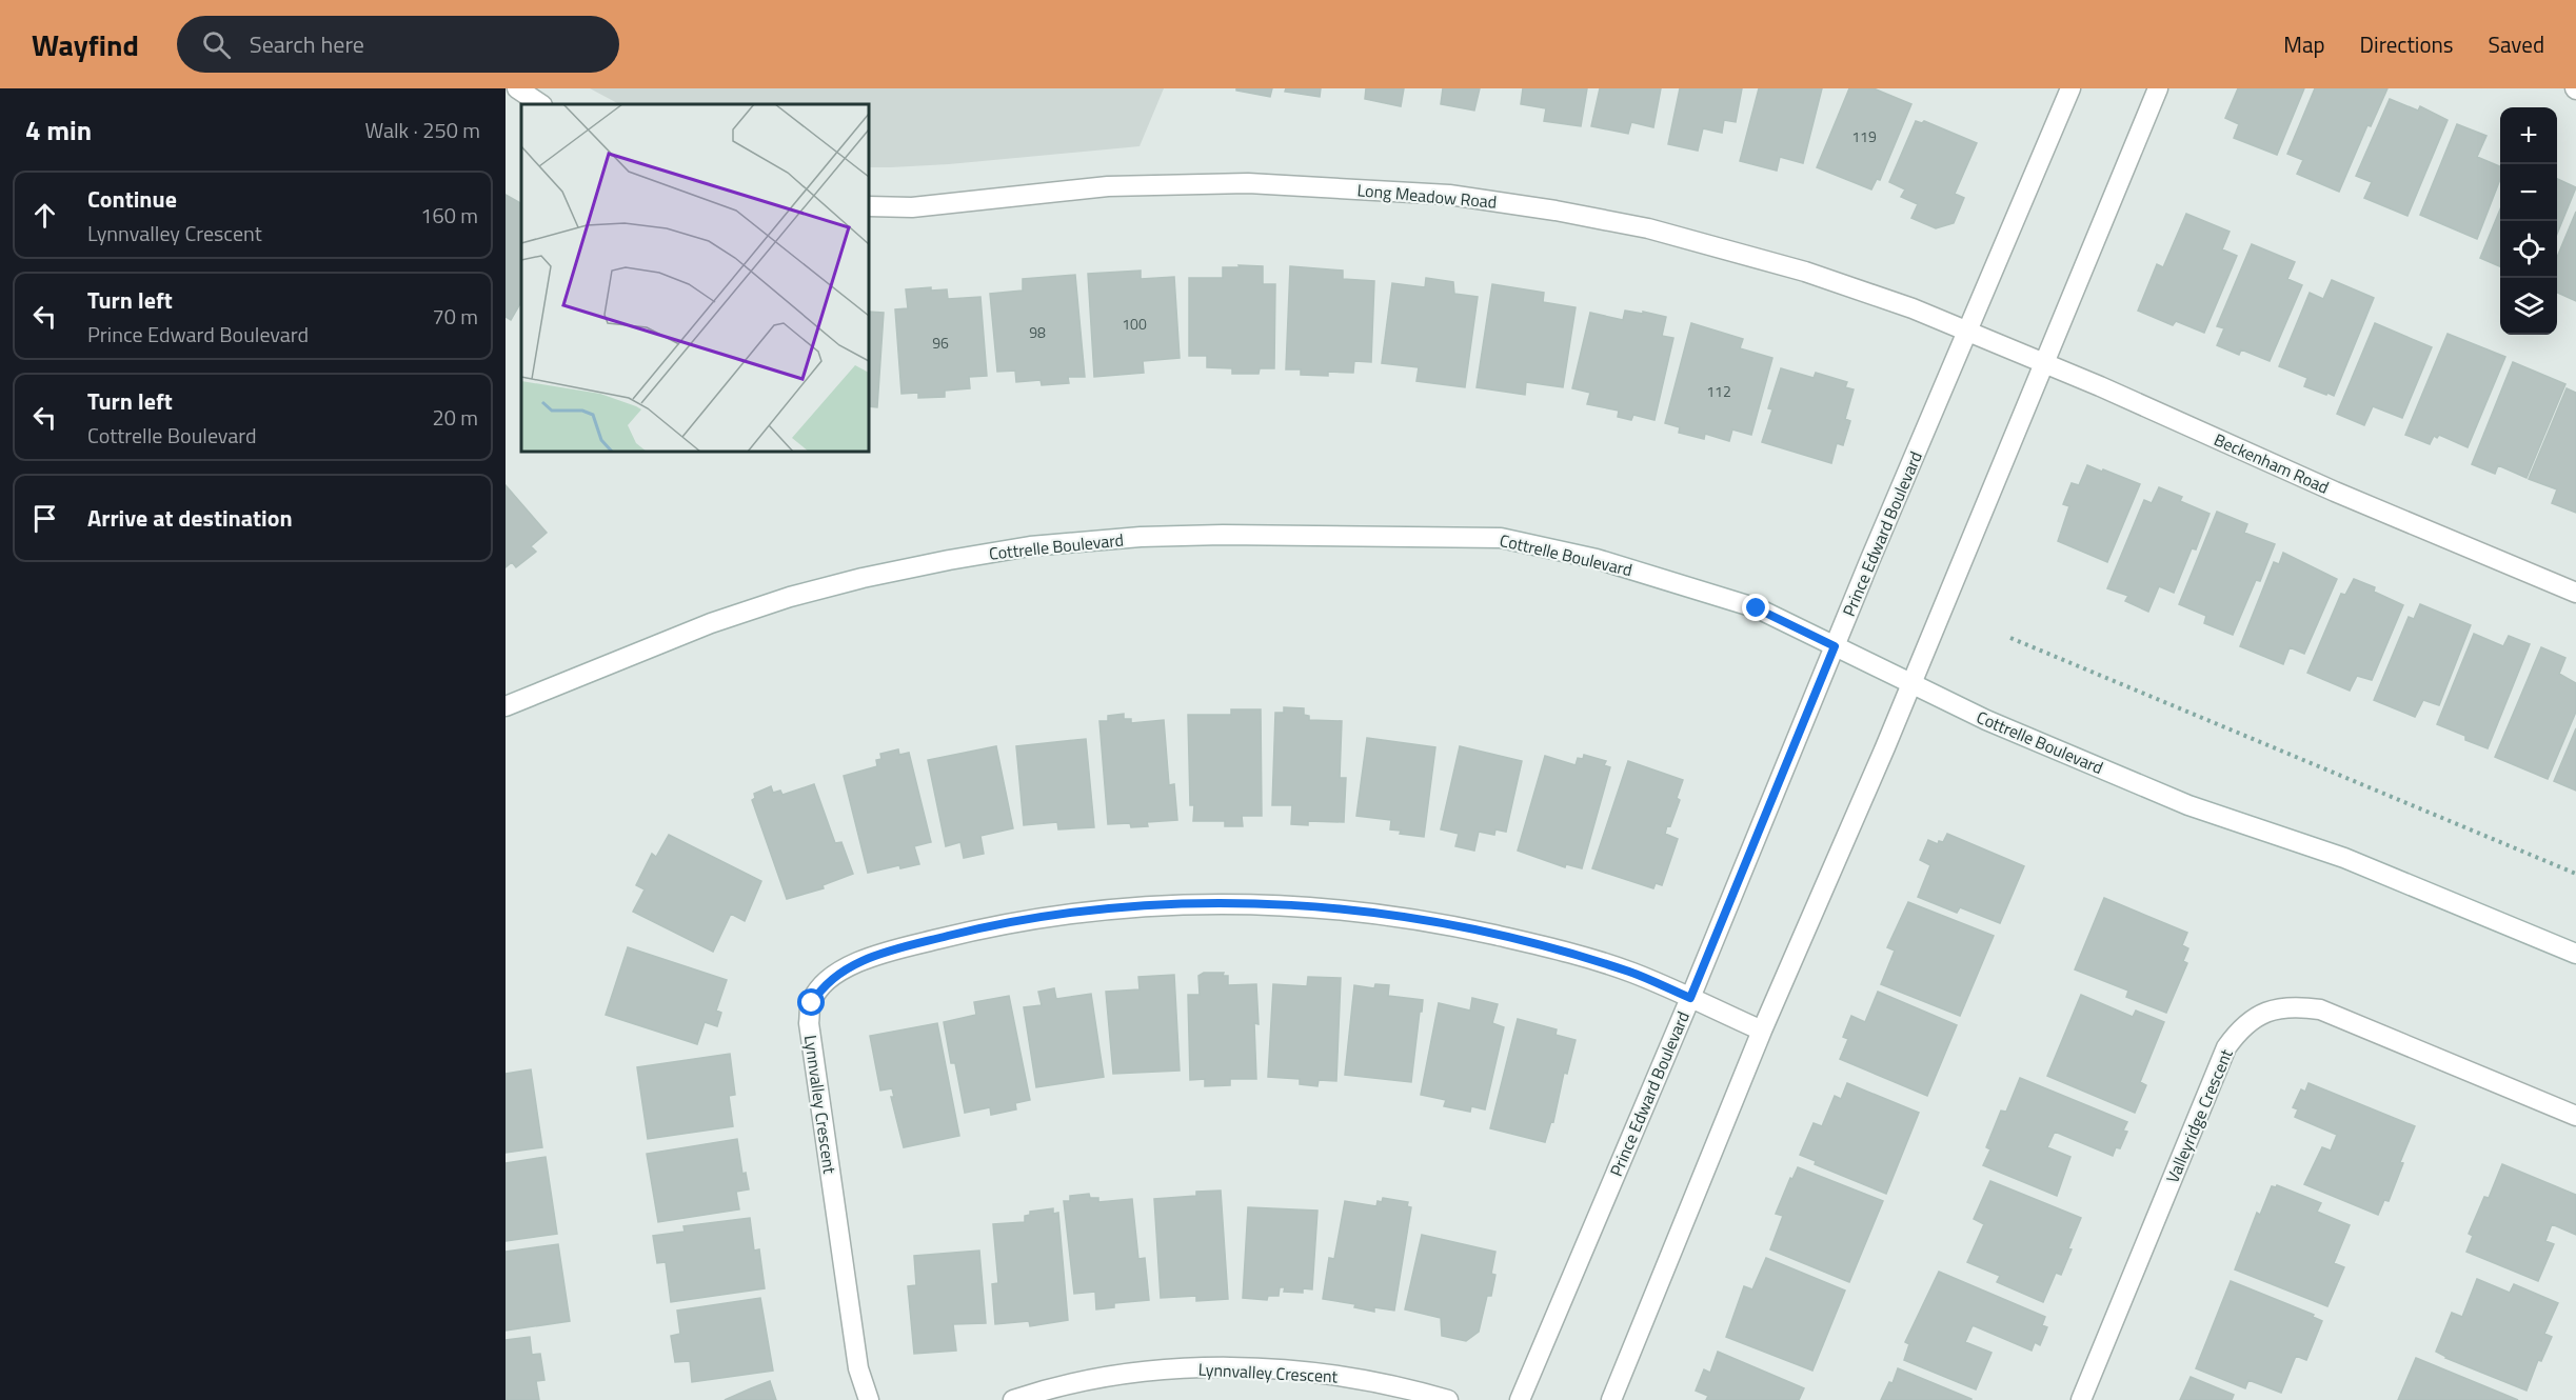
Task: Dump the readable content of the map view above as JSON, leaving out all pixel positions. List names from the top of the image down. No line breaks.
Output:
{"streets":{"street":["Long Meadow Road","Beckenham Road","Prince Edward Boulevard","Cottrelle Boulevard","Lynnvalley Crescent","Valleyridge Crescent"]},"crossings":[["Long Meadow Road","Beckenham Road"],["Long Meadow Road","Prince Edward Boulevard"],["Beckenham Road","Prince Edward Boulevard"],["Prince Edward Boulevard","Cottrelle Boulevard"],["Prince Edward Boulevard","Lynnvalley Crescent"]],"house_numbers":["119","100","98","96","112"],"page":{"header":"Wayfind","search":"Search here","nav":["Map","Directions","Saved"],"heading":["4 min","Walk · 250 m"],"map_buttons":["+","−"],"list":[["Continue","Lynnvalley Crescent","160 m"],["Turn left","Prince Edward Boulevard","70 m"],["Turn left","Cottrelle Boulevard","20 m"],"Arrive at destination"]}}
